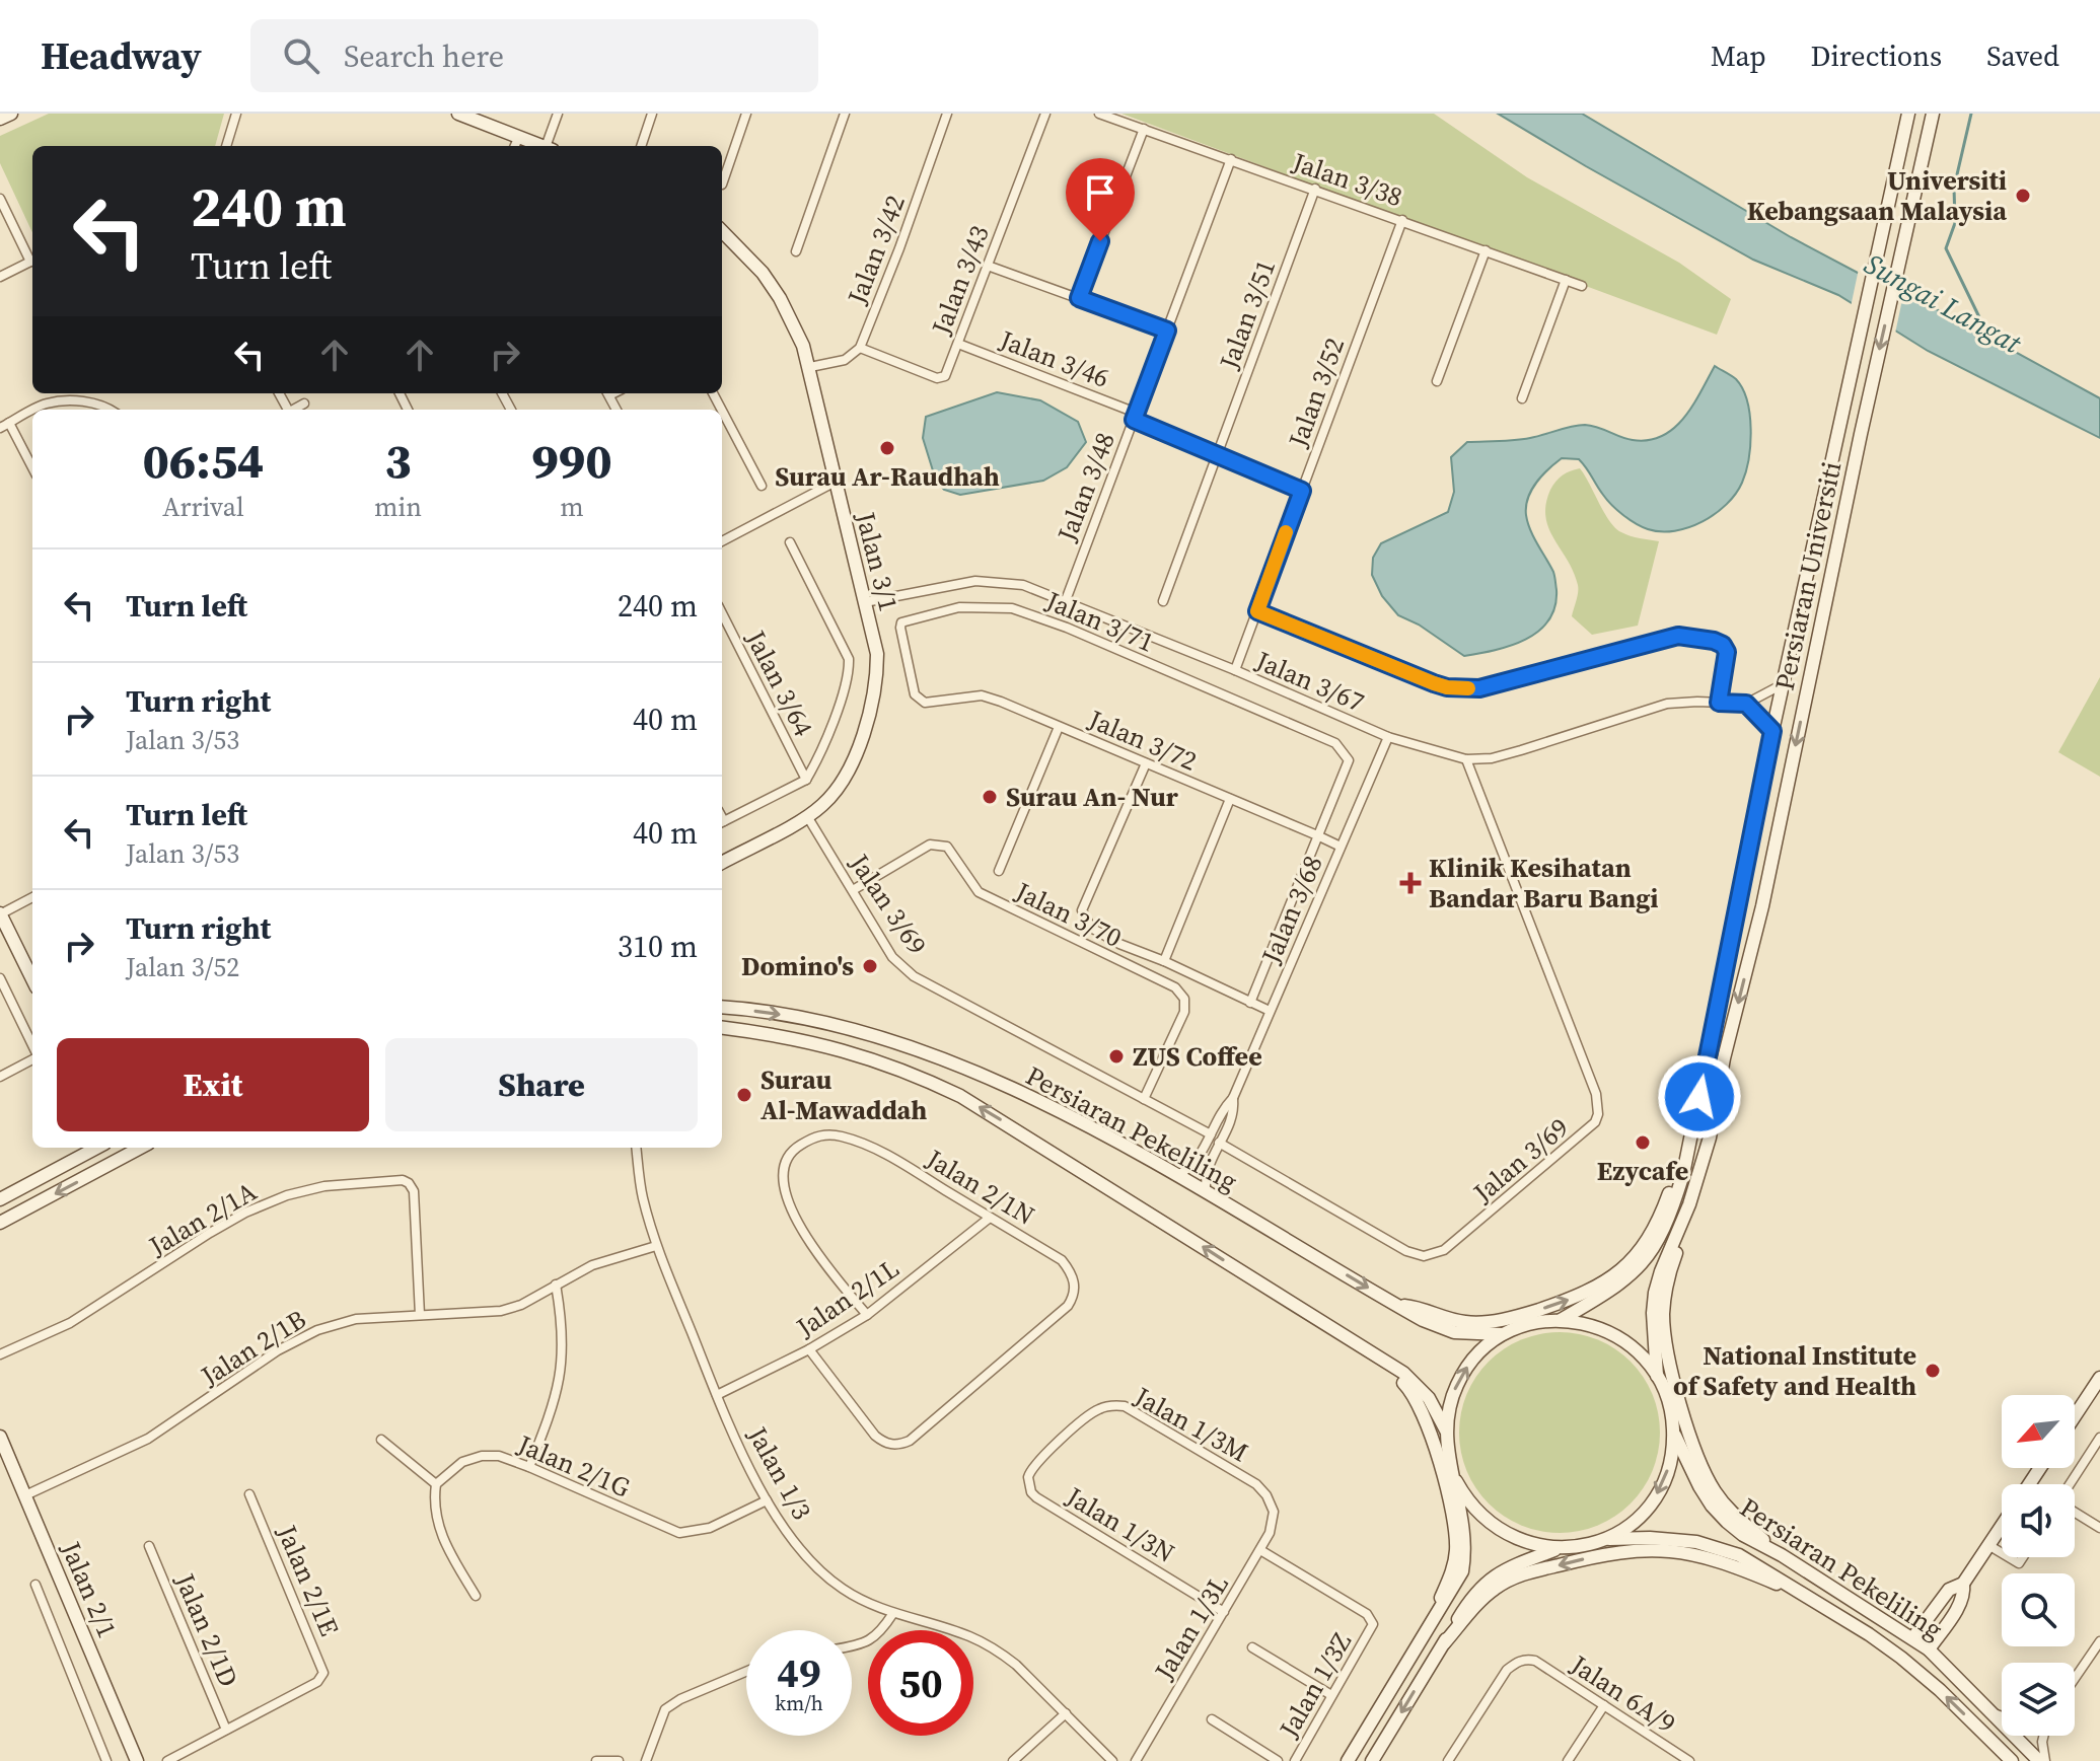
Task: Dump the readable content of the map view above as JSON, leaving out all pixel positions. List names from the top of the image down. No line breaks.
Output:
{"streets":{"main road":["Jalan 3/1","Persiaran Universiti","Persiaran Pekeliling","Jalan 2/1"],"street":["Jalan 3/38","Jalan 3/42","Jalan 3/43","Jalan 3/51","Jalan 3/46","Jalan 3/52","Jalan 3/48","Jalan 3/71","Jalan 3/67","Jalan 3/64","Jalan 3/72","Jalan 3/69","Jalan 3/68","Jalan 3/70","Jalan 2/1N","Jalan 2/1A","Jalan 2/1L","Jalan 2/1B","Jalan 1/3M","Jalan 2/1G","Jalan 1/3","Jalan 1/3N","Jalan 2/1E","Jalan 1/3L","Jalan 2/1D","Jalan 1/3Z","Jalan 6A/9"]},"crossings":[["Jalan 3/38","Jalan 3/51"],["Jalan 3/38","Jalan 3/52"],["Jalan 3/38","Jalan 3/48"],["Jalan 3/42","Jalan 3/43"],["Jalan 3/43","Jalan 3/46"],["Jalan 3/51","Jalan 3/46"],["Jalan 3/46","Jalan 3/52"],["Jalan 3/46","Jalan 3/48"],["Jalan 3/52","Jalan 3/67"],["Jalan 3/48","Jalan 3/67"],["Jalan 3/1","Jalan 3/67"],["Jalan 3/1","Jalan 3/69"],["Persiaran Universiti","Persiaran Pekeliling"],["Jalan 3/71","Jalan 3/72"],["Jalan 3/67","Jalan 3/69"],["Jalan 3/67","Jalan 3/68"],["Jalan 3/72","Jalan 3/68"],["Jalan 3/69","Jalan 3/68"],["Jalan 3/69","Jalan 3/70"],["Jalan 3/68","Persiaran Pekeliling"],["Jalan 2/1N","Jalan 2/1L"],["Jalan 2/1A","Jalan 2/1B"],["Jalan 2/1L","Jalan 1/3"],["Jalan 2/1B","Jalan 1/3"],["Jalan 2/1B","Jalan 2/1"],["Jalan 1/3M","Jalan 1/3N"],["Jalan 1/3M","Jalan 1/3L"],["Jalan 2/1G","Jalan 1/3"],["Jalan 1/3N","Jalan 1/3L"],["Jalan 2/1E","Jalan 2/1D"],["Jalan 1/3L","Jalan 1/3Z"]],"water":["Sungai Langat"],"places":{"other":["Universiti Kebangsaan Malaysia","Surau Ar-Raudhah","Surau An- Nur","Domino's","ZUS Coffee","Surau Al-Mawaddah","Ezycafe","National Institute of Safety and Health"],"health":["Klinik Kesihatan Bandar Baru Bangi"]},"north":"bottom left","page":{"header":"Headway","search":"Search here","nav":["Map","Directions","Saved"],"turn":["240 m","Turn left"],"eta":["06:54","Arrival","3","min","990","m"],"list":[{"name":"Turn left","value":"240 m"},{"name":"Turn right","note":"Jalan 3/53","value":"40 m"},{"name":"Turn left","note":"Jalan 3/53","value":"40 m"},{"name":"Turn right","note":"Jalan 3/52","value":"310 m"}],"buttons":["Exit","Share"],"speed":"49 km/h","limit":"50"}}
